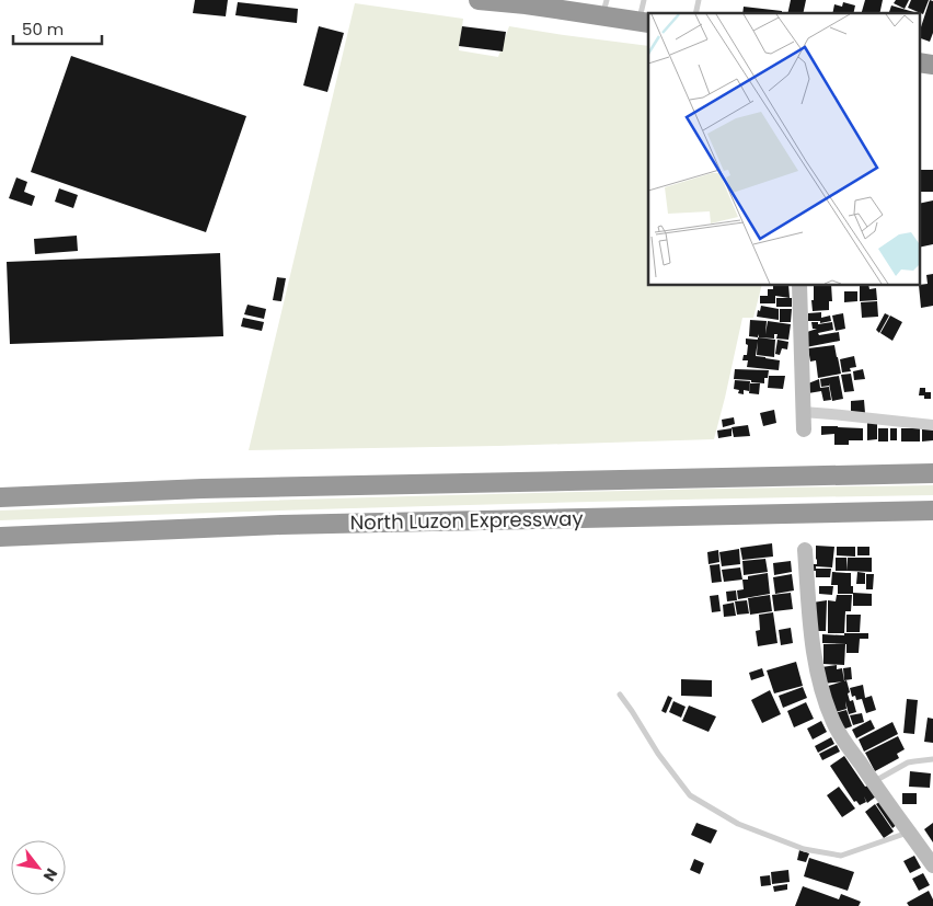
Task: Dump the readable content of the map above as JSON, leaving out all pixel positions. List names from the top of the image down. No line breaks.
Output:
{"streets":{"highway":["North Luzon Expressway"]},"scale_bar":"50 m","north":"bottom right"}
